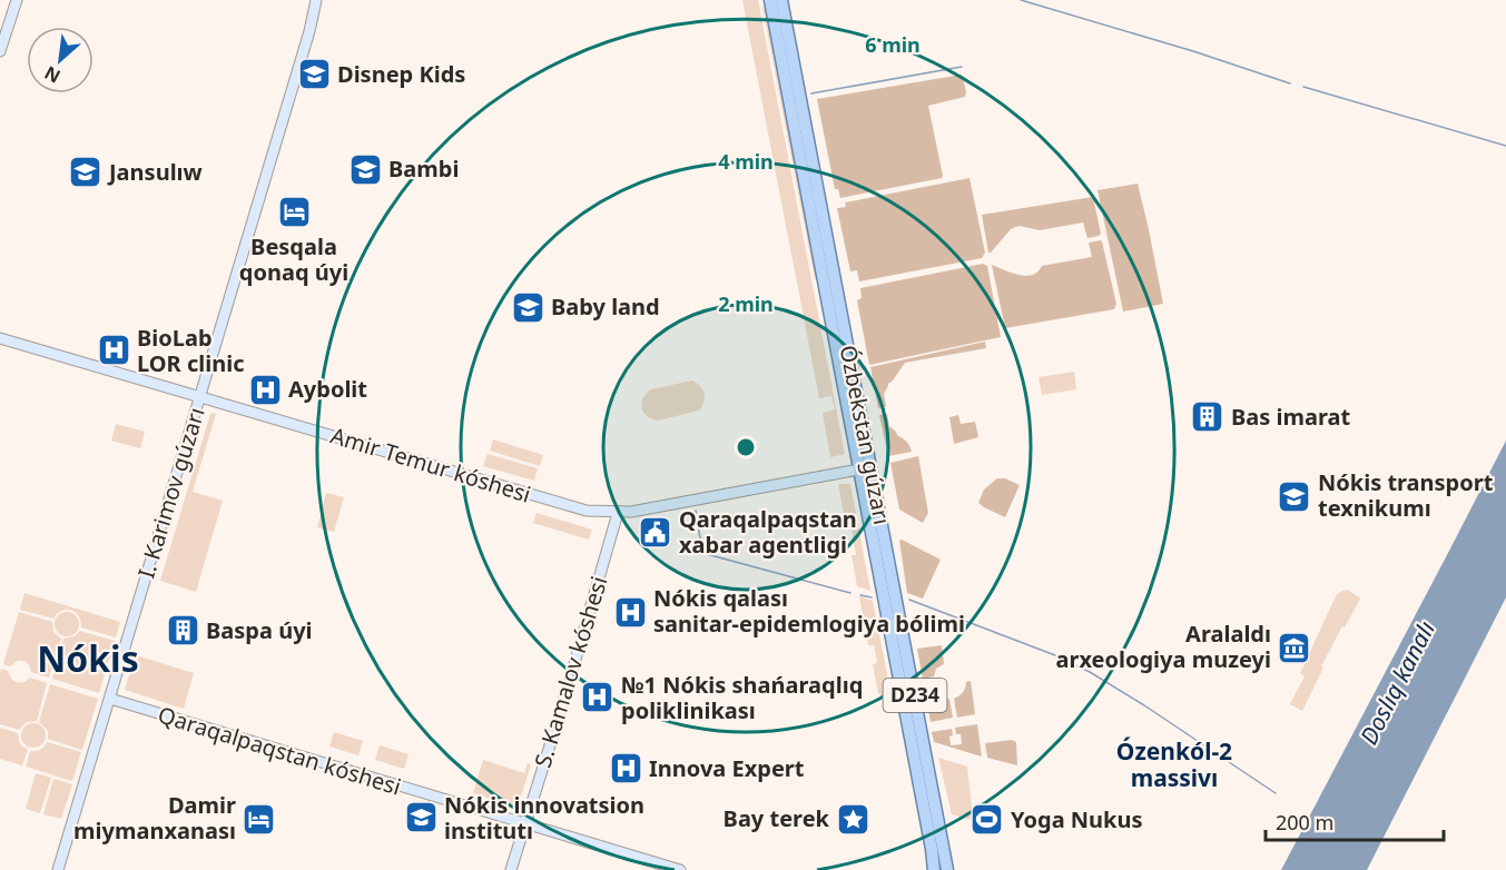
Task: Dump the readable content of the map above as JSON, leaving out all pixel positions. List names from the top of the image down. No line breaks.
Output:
{"streets":{"main road":["Ózbekstan gúzarı","Amir Temur kóshesi","I. Karimov gúzarı","S. Kamalov kóshesi","D234","Qaraqalpaqstan kóshesi"]},"crossings":[["Ózbekstan gúzarı","Amir Temur kóshesi"],["Amir Temur kóshesi","I. Karimov gúzarı"],["Amir Temur kóshesi","S. Kamalov kóshesi"],["I. Karimov gúzarı","Qaraqalpaqstan kóshesi"],["S. Kamalov kóshesi","Qaraqalpaqstan kóshesi"]],"districts":["Nókis","Ózenkól-2 massivı"],"water":["Doslıq kanalı"],"places":{"school or university":["Disnep Kids","Bambi","Jansulıw","Baby land","Nókis transport texnikumı","Nókis innovatsion institutı"],"hotel":["Besqala qonaq úyi","Damir miymanxanası"],"hospital":["BioLab LOR clinic","Aybolit","Nókis qalası sanitar-epidemlogiya bólimi","№1 Nókis shańaraqlıq poliklinikası","Innova Expert"],"building":["Bas imarat","Baspa úyi"],"public building":["Qaraqalpaqstan xabar agentligi"],"museum":["Aralaldı arxeologiya muzeyi"],"place":["Bay terek"],"sports":["Yoga Nukus"]},"scale_bar":"200 m","north":"bottom left","rings":["6 min","4 min","2 min"]}
